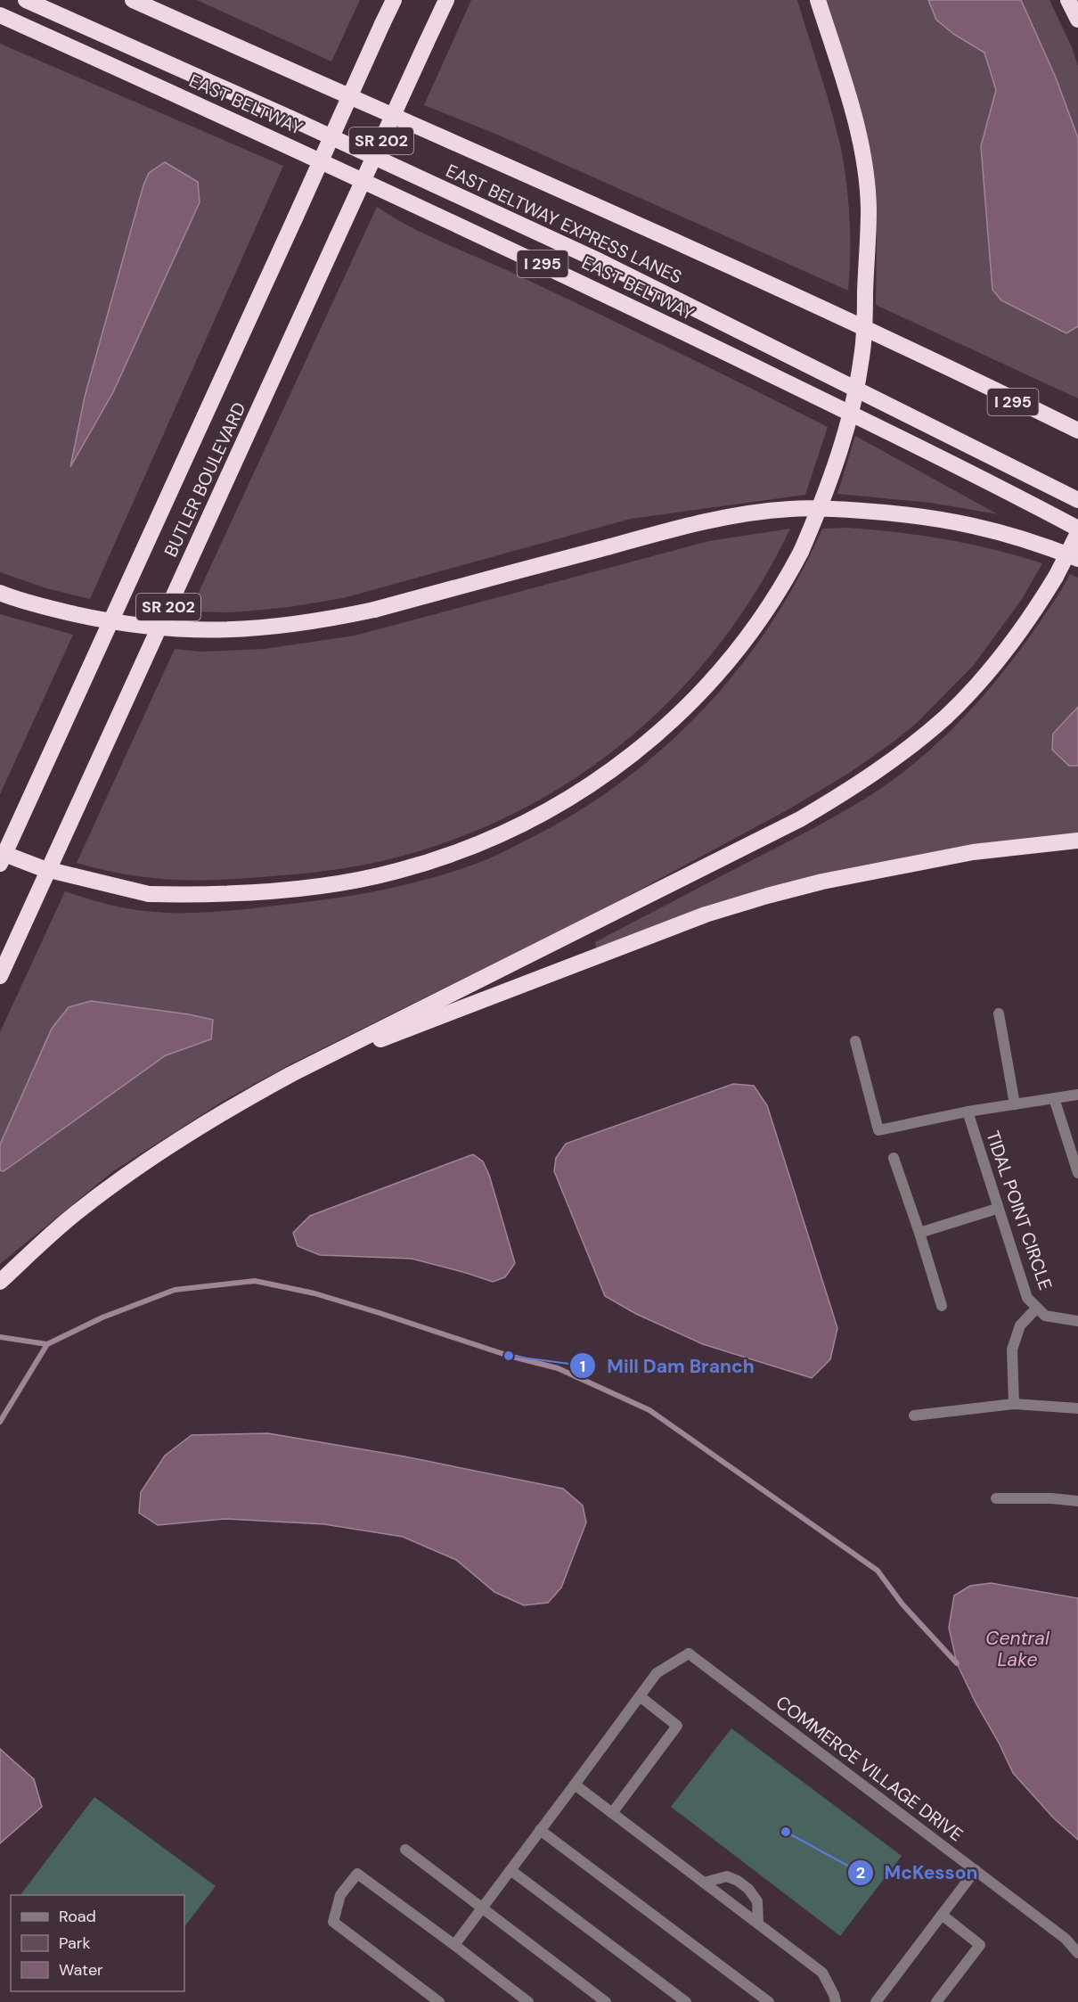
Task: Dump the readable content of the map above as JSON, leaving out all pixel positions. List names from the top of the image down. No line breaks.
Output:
{"streets":{"highway":["EAST BELTWAY","SR 202","EAST BELTWAY EXPRESS LANES","I 295","BUTLER BOULEVARD"],"street":["TIDAL POINT CIRCLE","COMMERCE VILLAGE DRIVE"]},"water":["Central Lake"],"places":["Mill Dam Branch","McKesson"],"legend":["Road","Park","Water"]}
